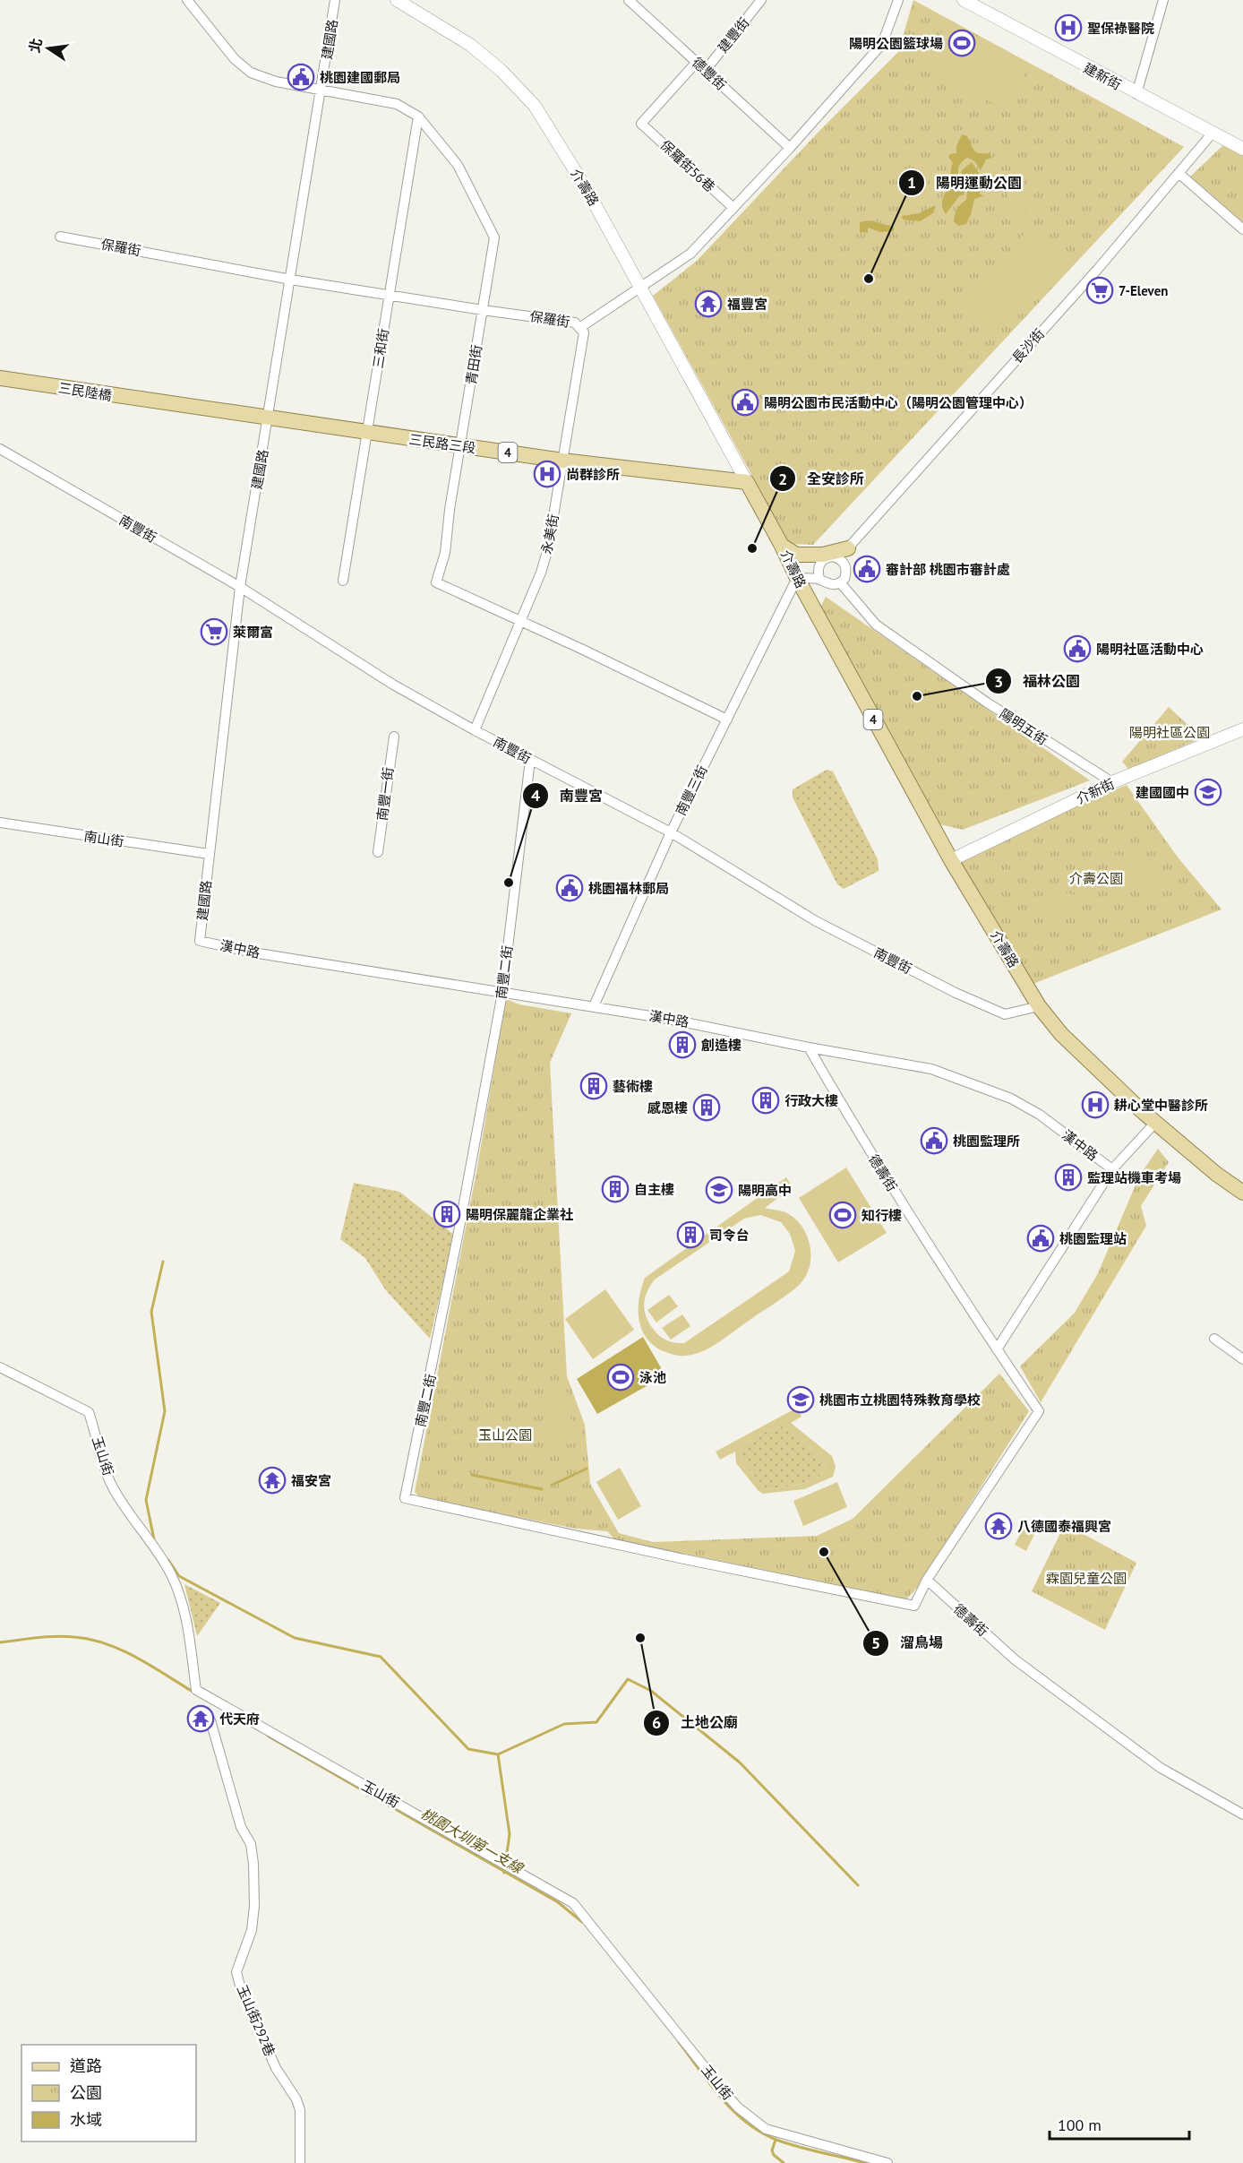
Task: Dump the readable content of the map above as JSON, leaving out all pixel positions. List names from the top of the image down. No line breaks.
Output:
{"streets":{"main road":["介壽路","三民陸橋","三民路三段","4"],"street":["建豐街","建國路","德豐街","建新街","保羅街56巷","保羅街","長沙街","三和街","青田街","南豐街","永美街","陽明五街","南豐三街","介新街","南豐一街","南山街","漢中路","南豐二街","德壽街","玉山街","玉山街292巷"]},"crossings":[["建豐街","德豐街"],["建國路","保羅街"],["建國路","青田街"],["建國路","三民路三段"],["建國路","南豐街"],["建國路","南山街"],["建國路","漢中路"],["德豐街","保羅街56巷"],["德豐街","保羅街"],["建新街","長沙街"],["保羅街56巷","保羅街"],["介壽路","保羅街"],["介壽路","三民路三段"],["介壽路","南豐街"],["介壽路","南豐三街"],["介壽路","介新街"],["保羅街","三和街"],["保羅街","青田街"],["保羅街","永美街"],["長沙街","陽明五街"],["三和街","青田街"],["三和街","三民路三段"],["青田街","三民路三段"],["青田街","永美街"],["青田街","南豐三街"],["三民陸橋","三民路三段"],["三民路三段","永美街"],["南豐街","永美街"],["南豐街","南豐三街"],["南豐街","南豐二街"],["陽明五街","介新街"],["南豐三街","漢中路"],["漢中路","南豐二街"],["漢中路","德壽街"],["南豐二街","德壽街"]],"water":["桃園大圳第一支線"],"parks":["陽明社區公園","介壽公園","玉山公園","霖園兒童公園"],"places":{"hospital":["聖保祿醫院","尚群診所","耕心堂中醫診所"],"sports":["陽明公園籃球場","知行樓","泳池"],"public building":["桃園建國郵局","陽明公園市民活動中心（陽明公園管理中心）","審計部 桃園市審計處","陽明社區活動中心","桃園福林郵局","桃園監理所","桃園監理站"],"other":["陽明運動公園","全安診所","福林公園","南豐宮","溜鳥場","土地公廟"],"supermarket":["7-Eleven","萊爾富"],"temple":["福豐宮","福安宮","八德國泰福興宮","代天府"],"school or university":["建國國中","陽明高中","桃園市立桃園特殊教育學校"],"building":["創造樓","藝術樓","行政大樓","感恩樓","監理站機車考場","自主樓","陽明保麗龍企業社","司令台"]},"legend":["道路","公園","水域"],"scale_bar":"100 m","north":"left"}
